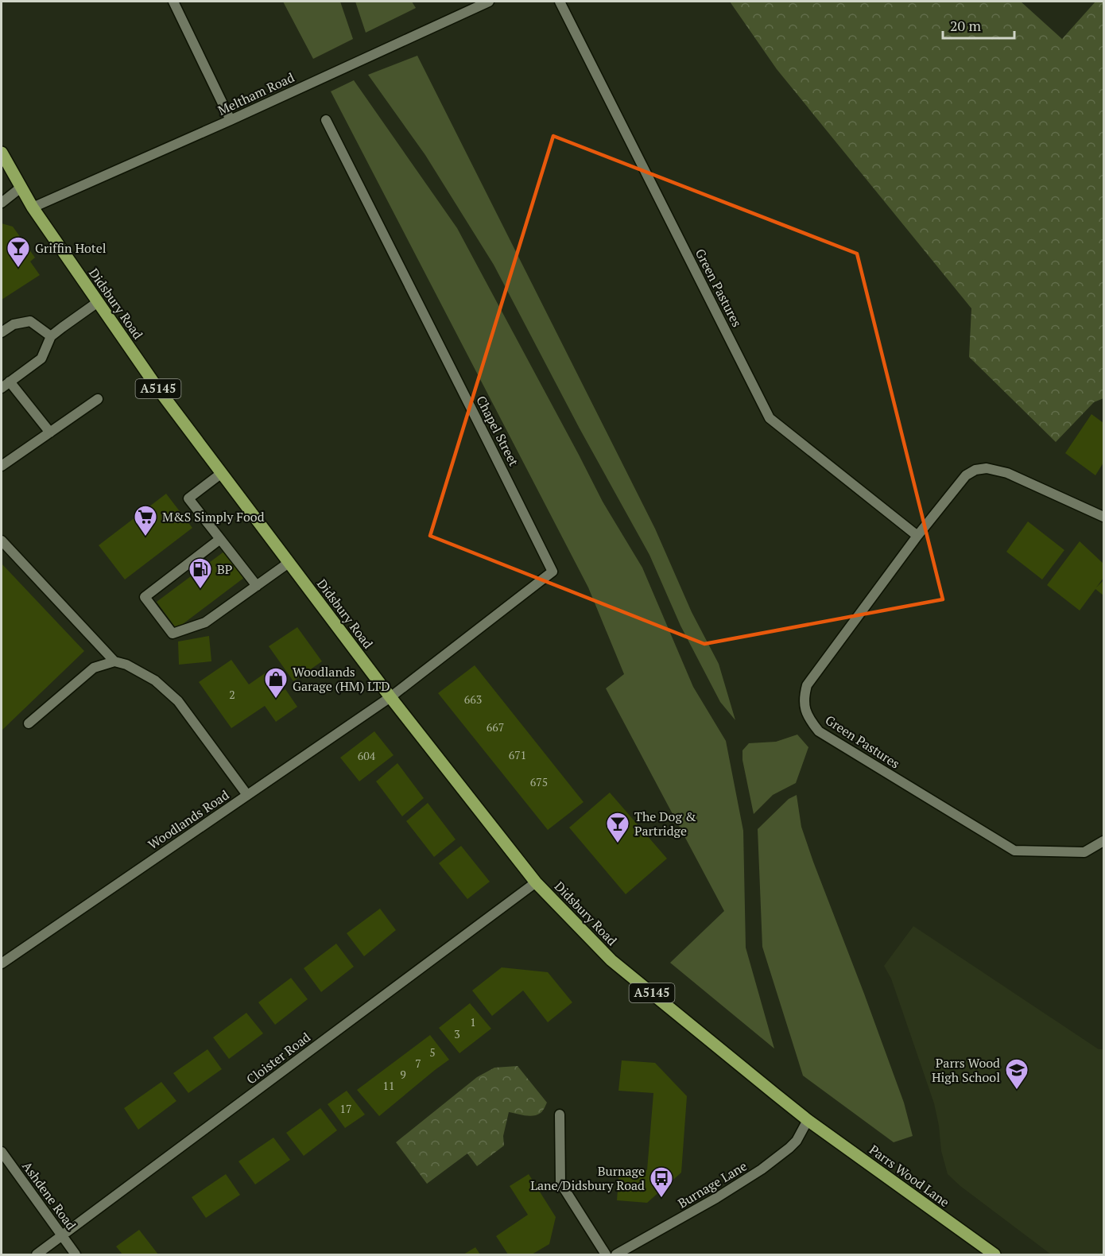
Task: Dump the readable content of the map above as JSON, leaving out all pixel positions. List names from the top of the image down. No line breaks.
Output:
{"streets":{"main road":["Didsbury Road","A5145","Parrs Wood Lane"],"street":["Meltham Road","Green Pastures","Chapel Street","Woodlands Road","Cloister Road","Burnage Lane","Ashdene Road"]},"crossings":[["Meltham Road","Didsbury Road"],["Didsbury Road","Chapel Street"],["Didsbury Road","Woodlands Road"],["Didsbury Road","Cloister Road"],["Didsbury Road","Parrs Wood Lane"],["Didsbury Road","Burnage Lane"],["Chapel Street","Woodlands Road"],["Cloister Road","Ashdene Road"],["Parrs Wood Lane","Burnage Lane"]],"places":{"bar":["Griffin Hotel","The Dog & Partridge"],"supermarket":["M&S Simply Food"],"fuel station":["BP"],"shop":["Woodlands Garage (HM) LTD"],"school or university":["Parrs Wood High School"],"bus stop":["Burnage Lane/Didsbury Road"]},"house_numbers":["2","663","667","671","604","675","1","3","5","7","9","11","17"],"scale_bar":"20 m"}
